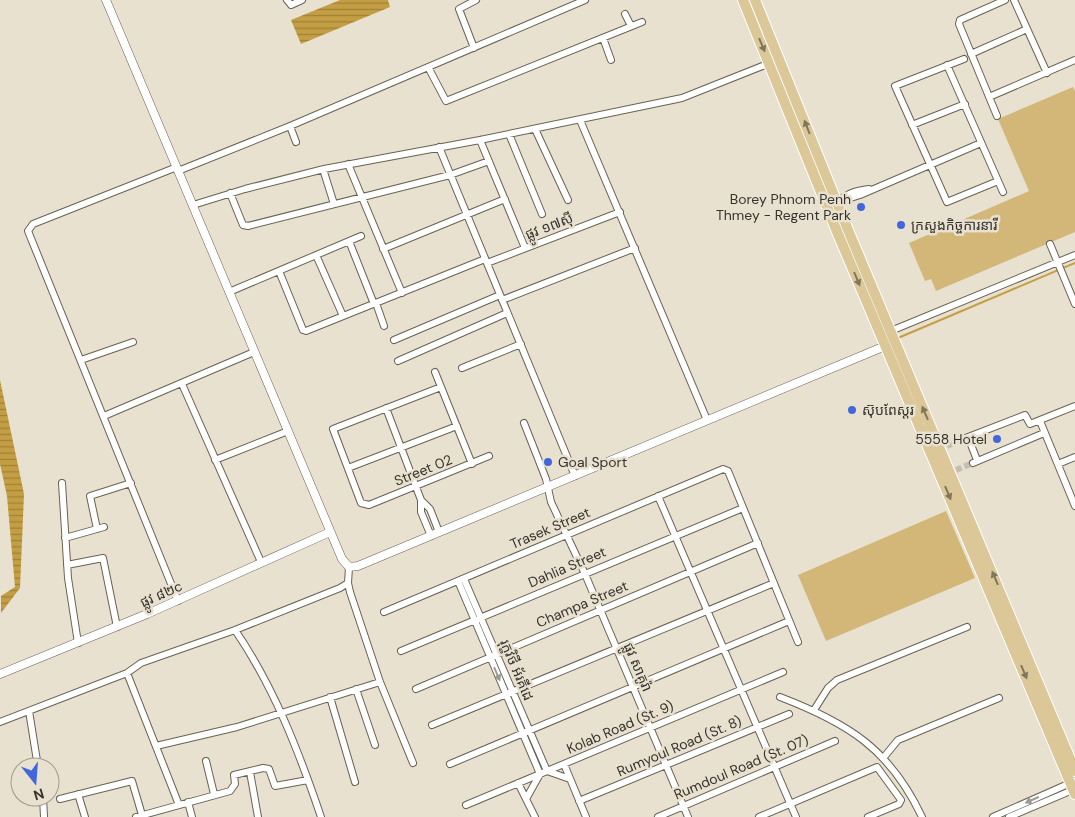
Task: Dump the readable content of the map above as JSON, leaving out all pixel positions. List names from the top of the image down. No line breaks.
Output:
{"streets":{"street":["ផ្លូវ ១៧ស៊ី","Street 02","Trasek Street","Dahlia Street","ផ្លូវ ៨២c","Champa Street","ផ្លូវ សាគូរ៉ា","រុក្ខវិថី អ័រគីដេ","Kolab Road (St. 9)","Rumyoul Road (St. 8)","Rumdoul Road (St. 07)"]},"crossings":[["Trasek Street","Dahlia Street"],["Trasek Street","ផ្លូវ សាគូរ៉ា"],["Trasek Street","រុក្ខវិថី អ័រគីដេ"],["Dahlia Street","ផ្លូវ សាគូរ៉ា"],["Dahlia Street","រុក្ខវិថី អ័រគីដេ"],["Champa Street","ផ្លូវ សាគូរ៉ា"],["Champa Street","រុក្ខវិថី អ័រគីដេ"],["ផ្លូវ សាគូរ៉ា","Kolab Road (St. 9)"],["ផ្លូវ សាគូរ៉ា","Rumyoul Road (St. 8)"],["ផ្លូវ សាគូរ៉ា","Rumdoul Road (St. 07)"],["រុក្ខវិថី អ័រគីដេ","Kolab Road (St. 9)"]],"places":["Borey Phnom Penh Thmey - Regent Park","ក្រសួងកិច្ចការនារី","ស៊ុបពែស្តរ","5558 Hotel","Goal Sport"],"north":"bottom"}
